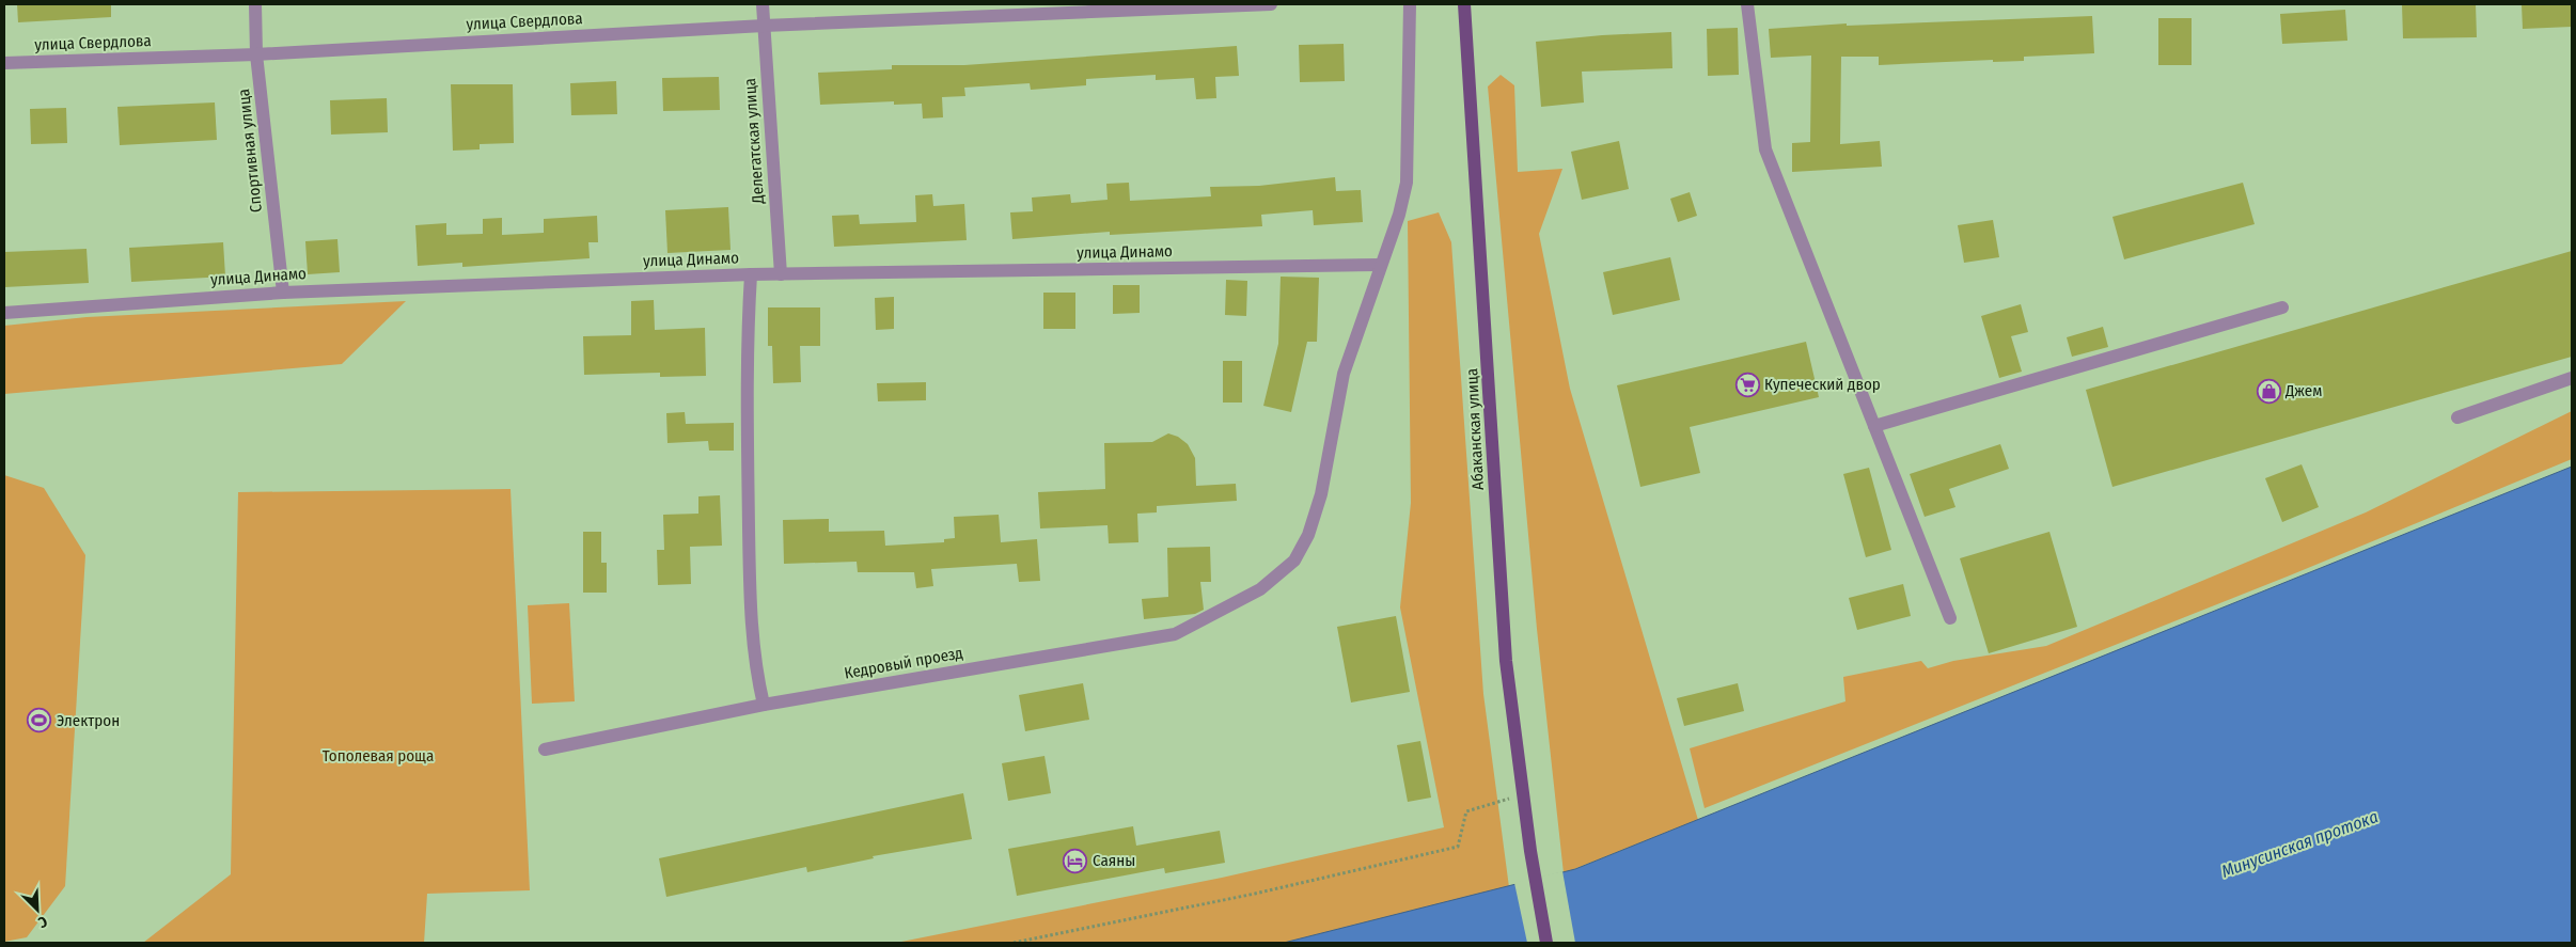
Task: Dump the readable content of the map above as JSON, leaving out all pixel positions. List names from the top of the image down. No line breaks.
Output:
{"streets":{"main road":["Абаканская улица"],"street":["улица Свердлова","Делегатская улица","Спортивная улица","улица Динамо","Кедровый проезд"]},"crossings":[["улица Свердлова","Делегатская улица"],["улица Свердлова","Спортивная улица"],["Делегатская улица","улица Динамо"],["Спортивная улица","улица Динамо"],["улица Динамо","Кедровый проезд"]],"water":["Минусинская протока"],"parks":["Тополевая роща"],"places":{"supermarket":["Купеческий двор"],"shop":["Джем"],"sports":["Электрон"],"hotel":["Саяны"]},"north":"bottom right"}
